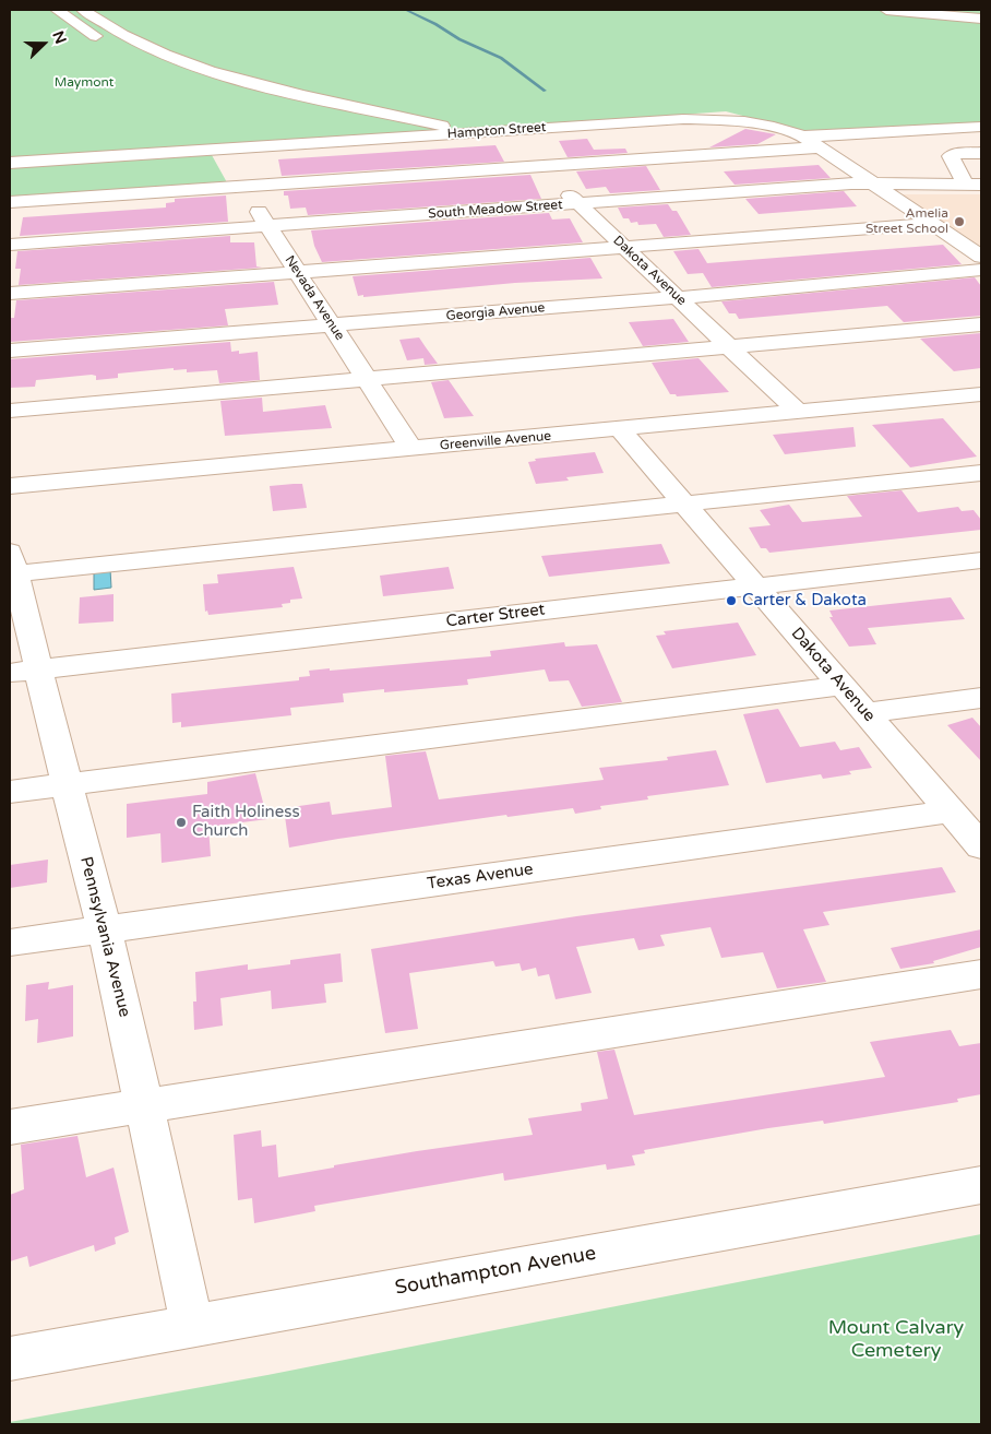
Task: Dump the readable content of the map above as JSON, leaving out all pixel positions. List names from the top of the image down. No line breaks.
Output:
{"streets":{"street":["Hampton Street","South Meadow Street","Dakota Avenue","Nevada Avenue","Georgia Avenue","Greenville Avenue","Carter Street","Texas Avenue","Pennsylvania Avenue","Southampton Avenue"]},"crossings":[["Hampton Street","Dakota Avenue"],["Hampton Street","Nevada Avenue"],["South Meadow Street","Dakota Avenue"],["South Meadow Street","Nevada Avenue"],["Dakota Avenue","Georgia Avenue"],["Dakota Avenue","Greenville Avenue"],["Dakota Avenue","Carter Street"],["Dakota Avenue","Texas Avenue"],["Nevada Avenue","Georgia Avenue"],["Nevada Avenue","Greenville Avenue"],["Carter Street","Pennsylvania Avenue"],["Texas Avenue","Pennsylvania Avenue"],["Pennsylvania Avenue","Southampton Avenue"]],"parks":["Maymont","Mount Calvary Cemetery"],"places":["Amelia Street School","Carter & Dakota","Faith Holiness Church"],"north":"right"}
